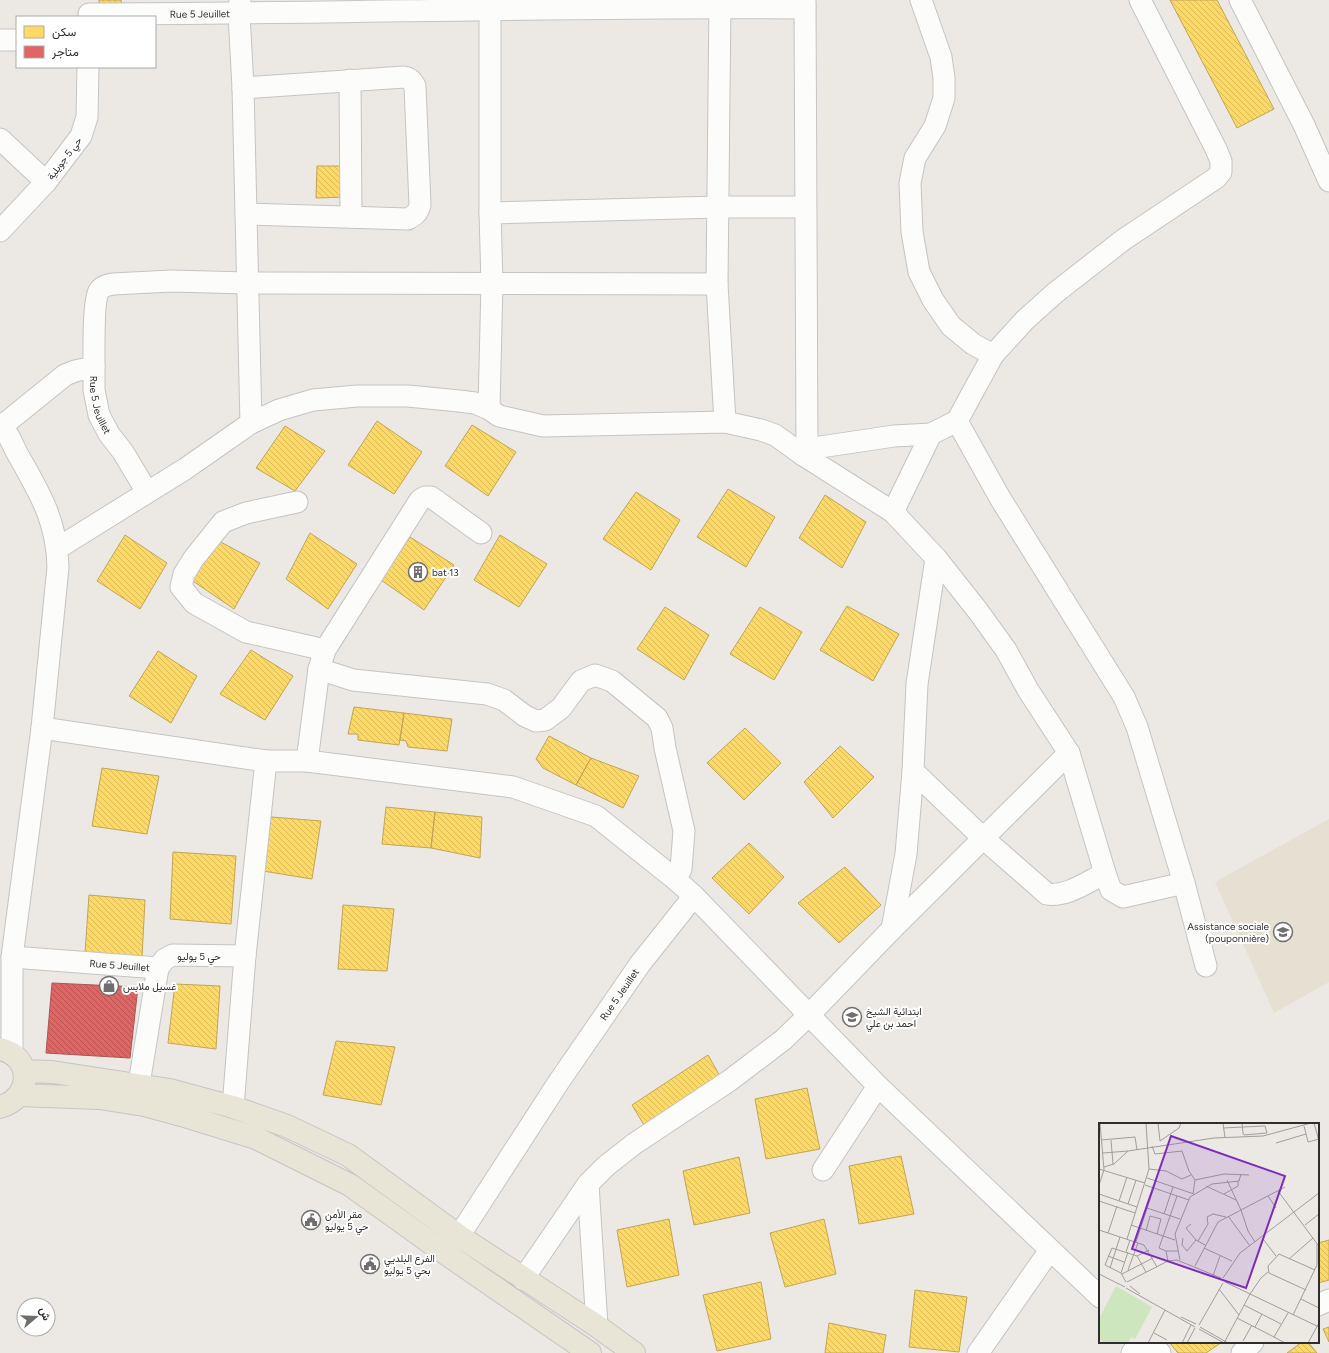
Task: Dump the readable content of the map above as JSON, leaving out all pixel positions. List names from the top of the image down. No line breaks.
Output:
{"streets":{"street":["Rue 5 Jeuillet","حي 5 جويلية","حي 5 يوليو"]},"crossings":[["Rue 5 Jeuillet","حي 5 يوليو"]],"places":{"building":["bat 13"],"school or university":["Assistance sociale (pouponnière)","ابتدائية الشيخ احمد بن علي"],"shop":["غسيل ملابس"],"public building":["مقر الأمن حي 5 يوليو","الفرع البلديي بحي 5 يوليو"]},"legend":["سكن","متاجر"],"north":"right"}
